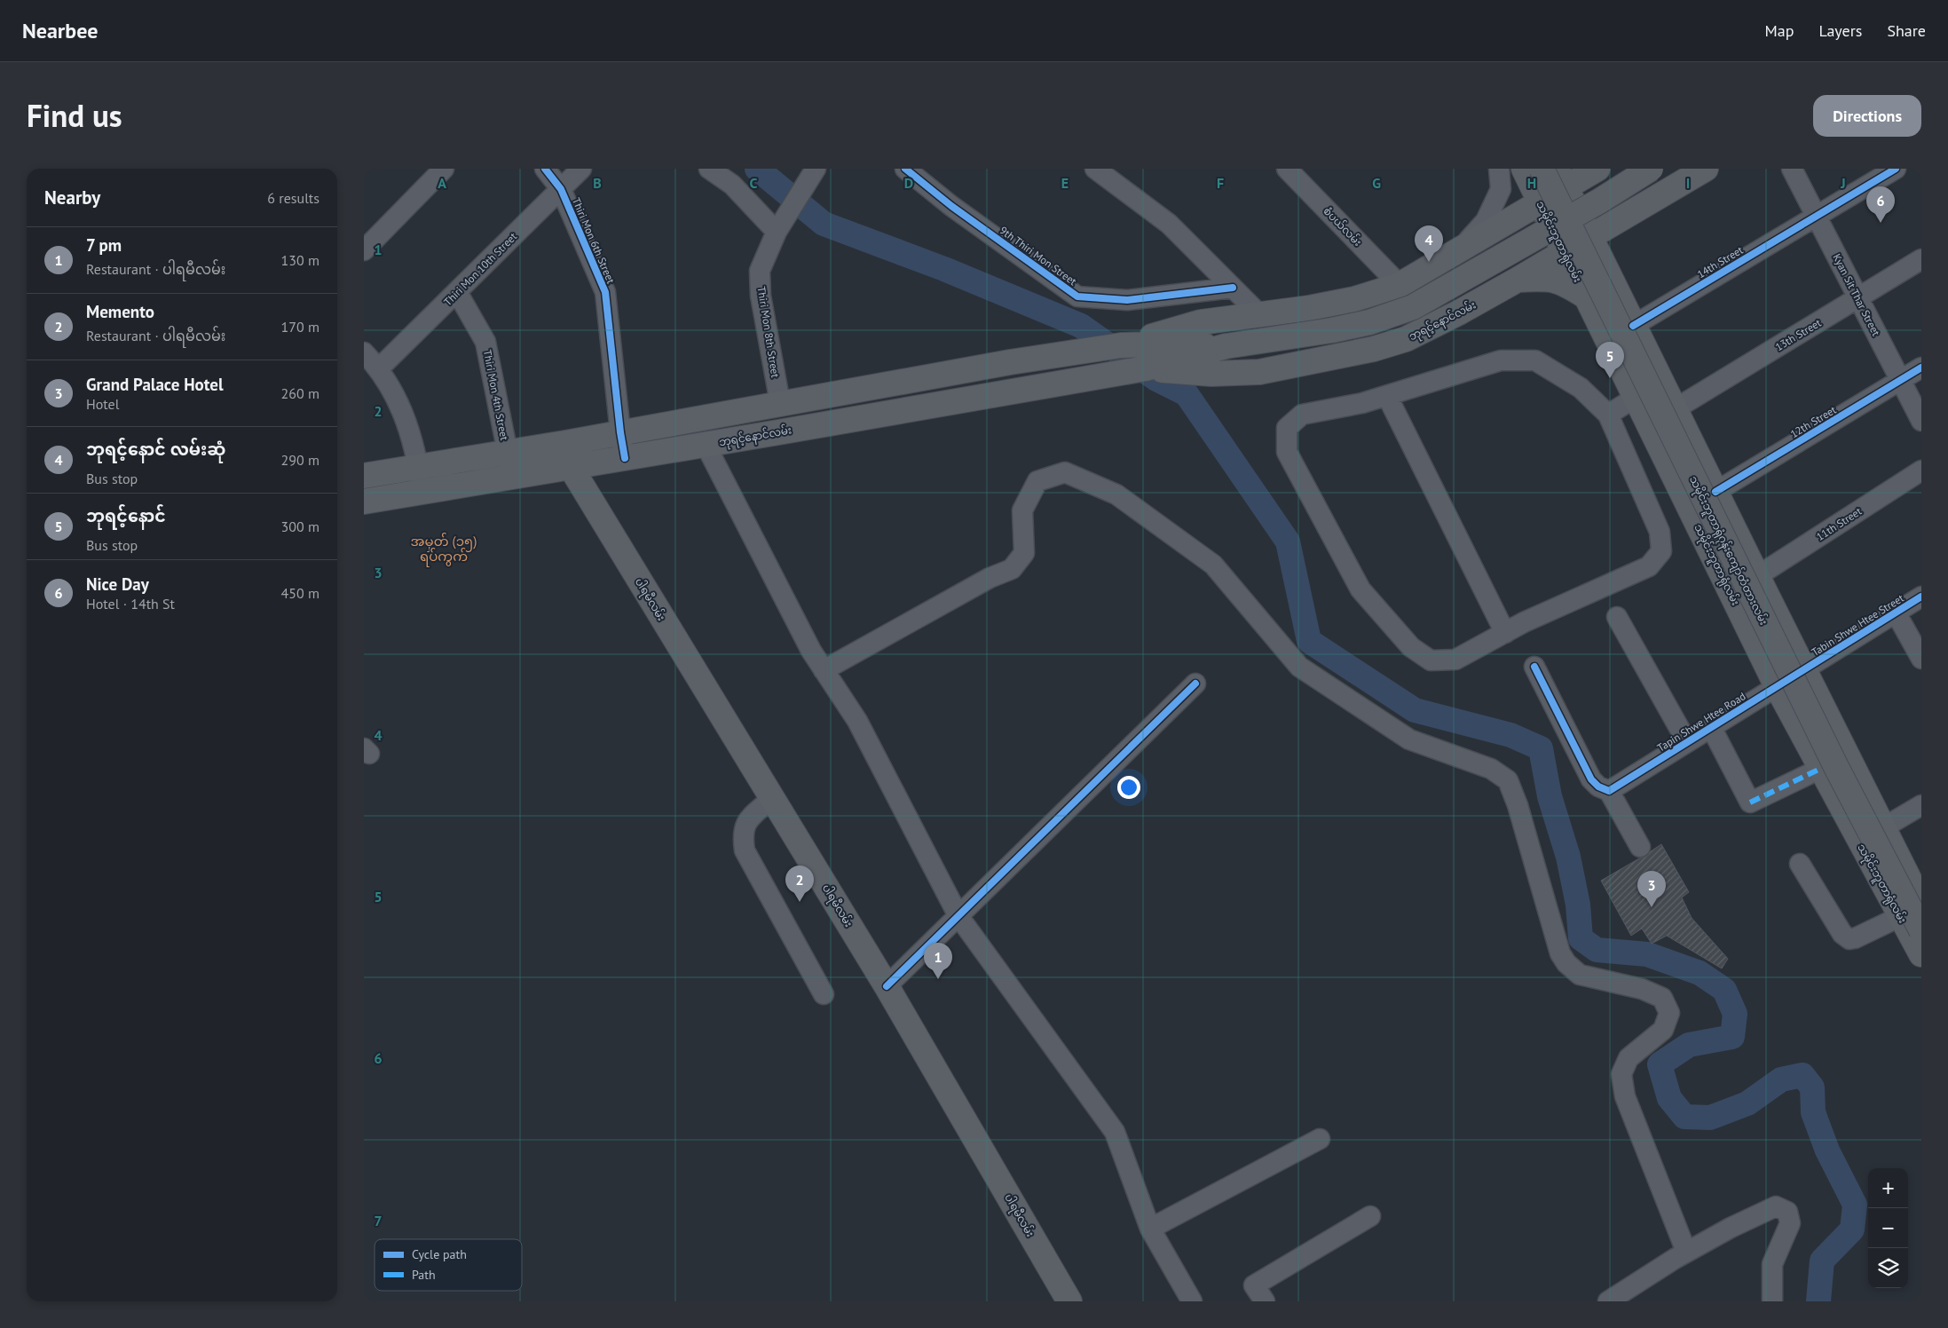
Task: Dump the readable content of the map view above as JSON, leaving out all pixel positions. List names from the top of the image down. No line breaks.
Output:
{"streets":{"main road":["သမိုင်းဘူတာရုံလမ်း","ဘုရင့်နောင်လမ်း","သမိုင်းဘူတာရုံဂုန်းကျော်တံတားလမ်း","ပါရမီလမ်း"],"street":["စံပယ်လမ်း","Thiri Mon 6th Street","9th Thiri Mon Street","14th Street","Thiri Mon 10th Street","Kyan Sit Thar Street","Thiri Mon 8th Street","13th Street","Thiri Mon 4th Street","12th Street","11th Street","Tabin Shwe Htee Street","Tapin Shwe Htee Road"]},"crossings":[["စံပယ်လမ်း","ဘုရင့်နောင်လမ်း"],["Thiri Mon 6th Street","Thiri Mon 10th Street"],["Thiri Mon 6th Street","ဘုရင့်နောင်လမ်း"],["သမိုင်းဘူတာရုံလမ်း","ဘုရင့်နောင်လမ်း"],["သမိုင်းဘူတာရုံလမ်း","Tapin Shwe Htee Road"],["14th Street","Kyan Sit Thar Street"],["Thiri Mon 10th Street","Thiri Mon 4th Street"],["Kyan Sit Thar Street","13th Street"],["Kyan Sit Thar Street","12th Street"],["ဘုရင့်နောင်လမ်း","Thiri Mon 8th Street"],["ဘုရင့်နောင်လမ်း","Thiri Mon 4th Street"],["ဘုရင့်နောင်လမ်း","ပါရမီလမ်း"],["Tabin Shwe Htee Street","Tapin Shwe Htee Road"]],"districts":["အမှတ် (၁၅) ရပ်ကွက်"],"legend":["Cycle path","Path"],"page":{"header":"Nearbee","nav":["Map","Layers","Share"],"title":"Find us","buttons":"Directions","heading":["Nearby","6 results"],"pins":["6","4","5","2","3","1"],"list":[{"mark":"1","name":"7 pm","note":"Restaurant · ပါရမီလမ်း","value":"130 m"},{"mark":"2","name":"Memento","note":"Restaurant · ပါရမီလမ်း","value":"170 m"},{"mark":"3","name":"Grand Palace Hotel","note":"Hotel","value":"260 m"},{"mark":"4","name":"ဘုရင့်နောင် လမ်းဆုံ","note":"Bus stop","value":"290 m"},{"mark":"5","name":"ဘုရင့်နောင်","note":"Bus stop","value":"300 m"},{"mark":"6","name":"Nice Day","note":"Hotel · 14th St","value":"450 m"}],"map_buttons":["+","−"]},"grid":{"columns":["A","B","C","D","E","F","G","H","I","J"],"rows":["1","2","3","4","5","6","7"]}}
